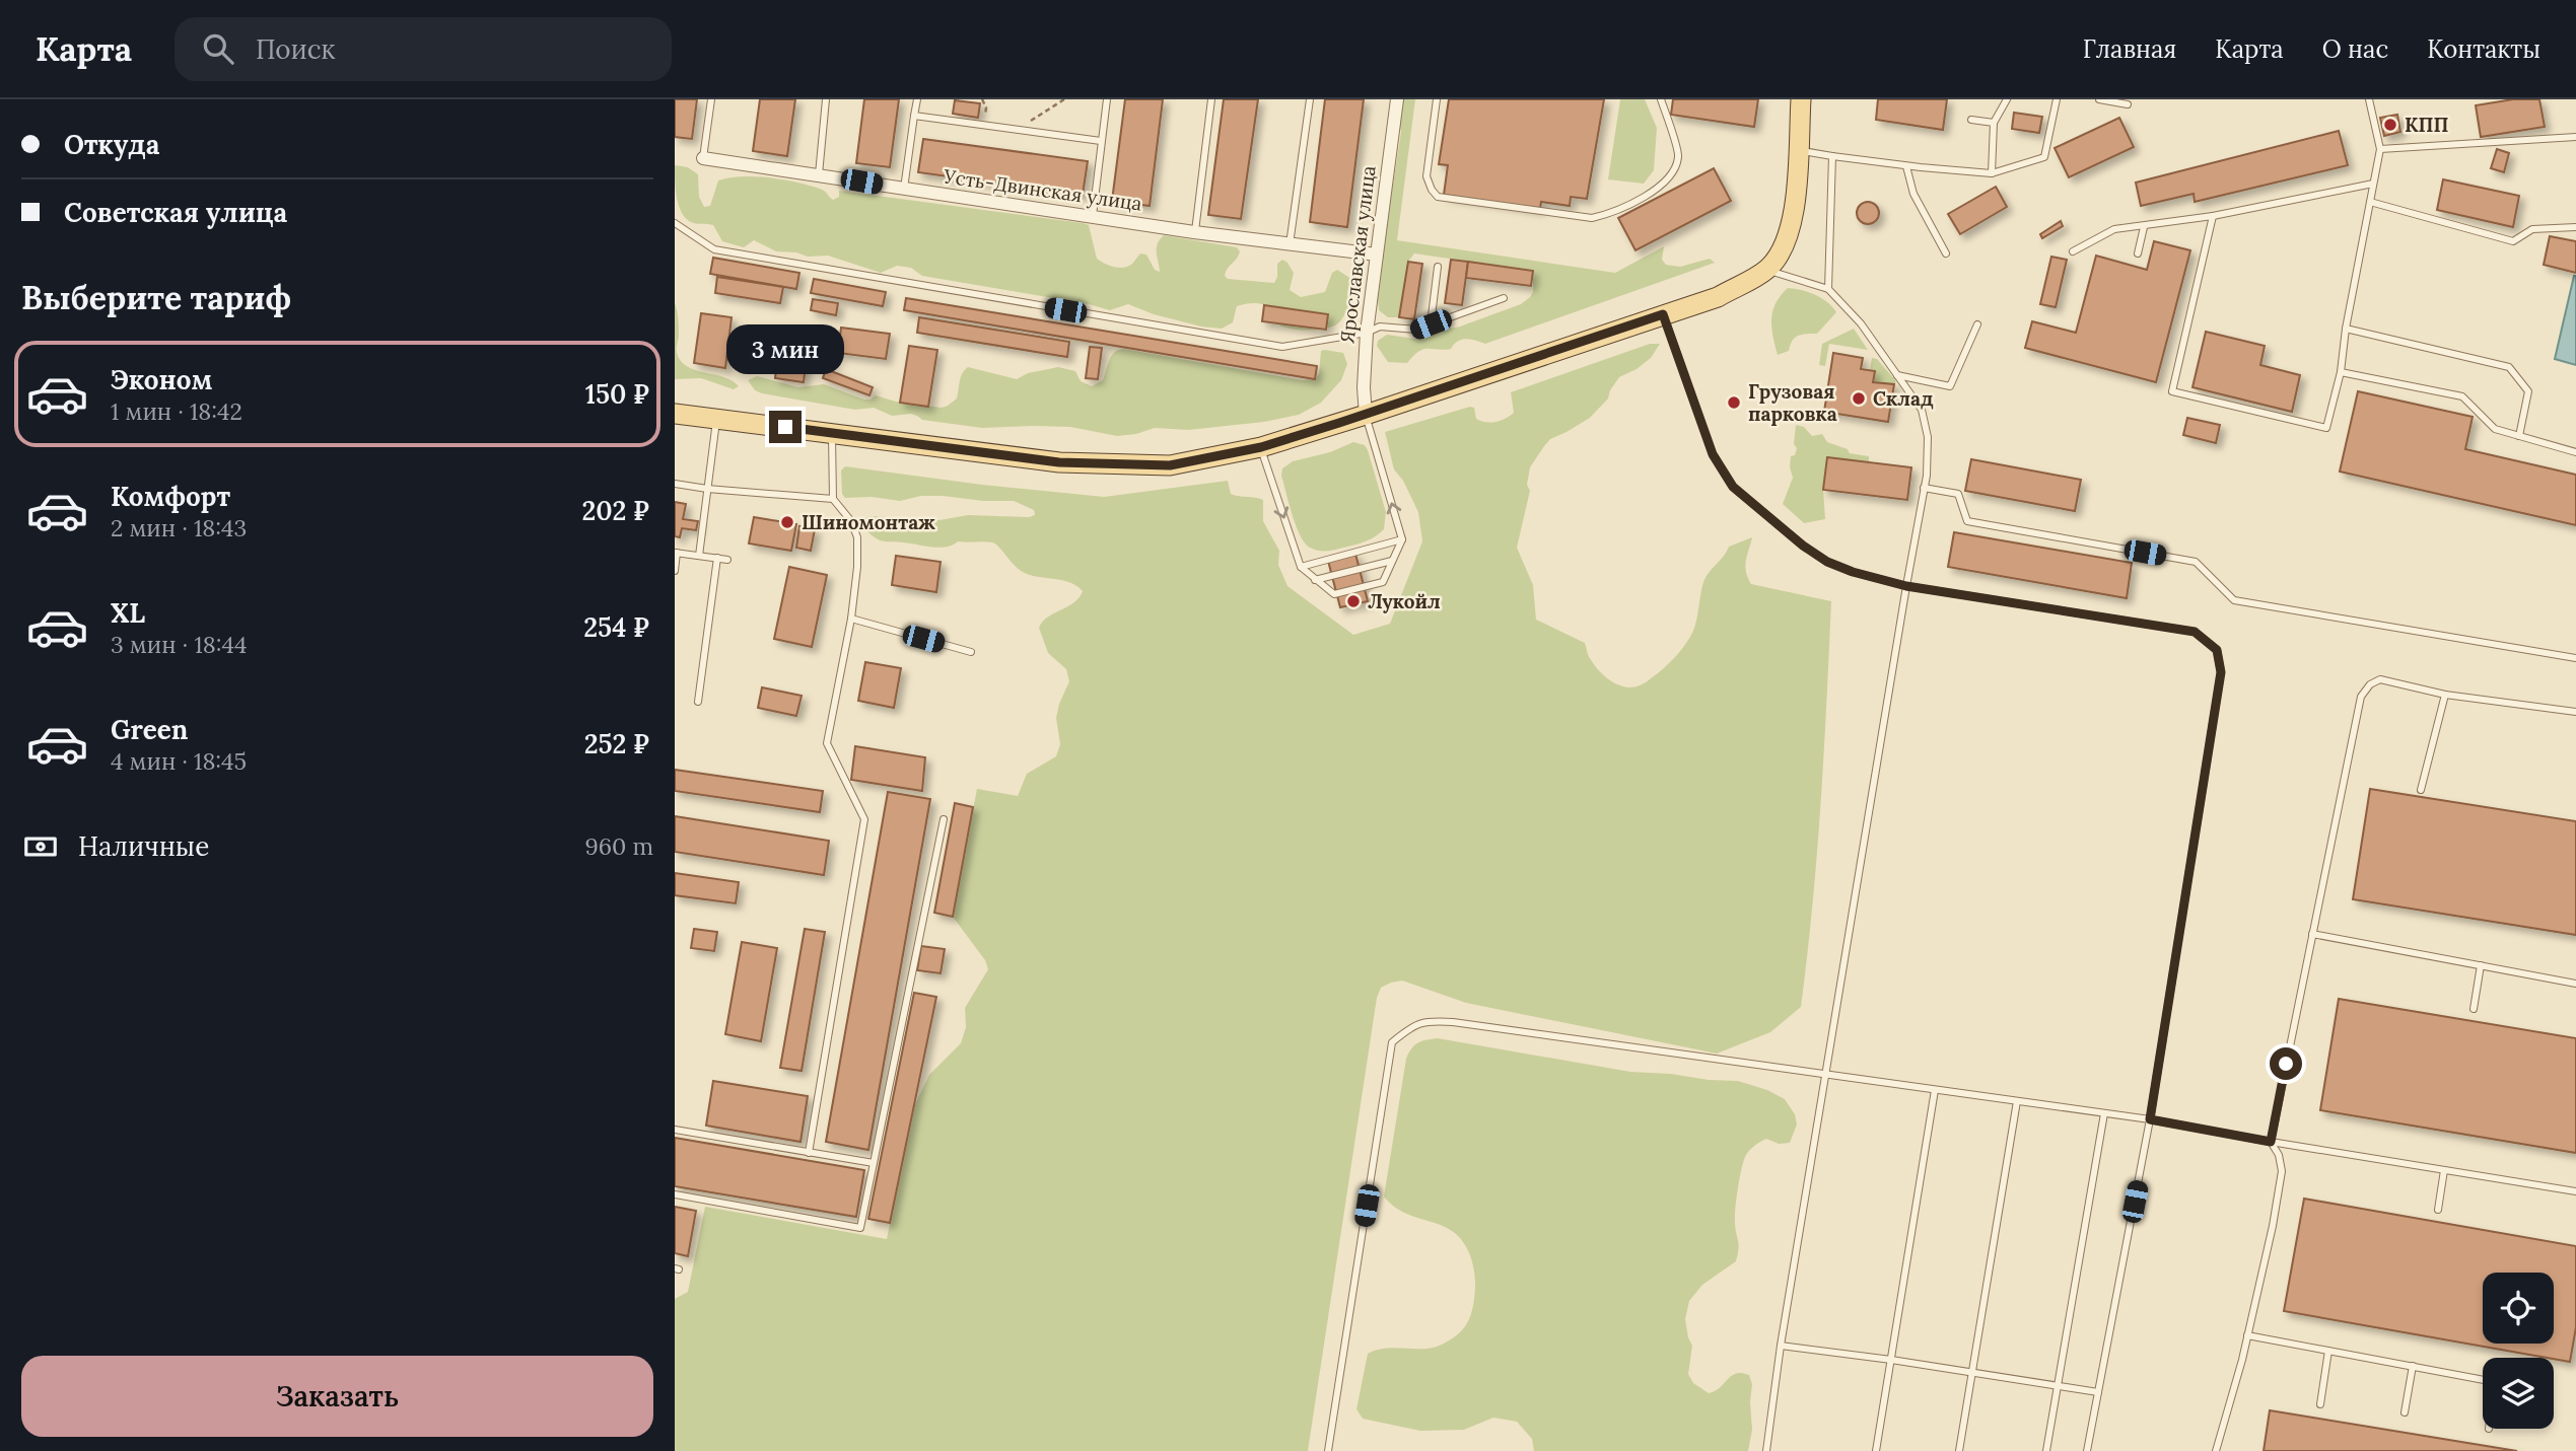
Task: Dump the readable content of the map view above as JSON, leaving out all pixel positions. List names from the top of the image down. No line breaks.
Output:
{"streets":{"street":["Усть-Двинская улица","Ярославская улица"]},"crossings":[["Усть-Двинская улица","Ярославская улица"]],"places":["КПП","Склад","Грузовая парковка","Шиномонтаж","Лукойл"],"page":{"header":"Карта","search":"Поиск","nav":["Главная","Карта","О нас","Контакты"],"banner":["Откуда","Советская улица"],"heading":"Выберите тариф","bubble":"3 мин","list":[{"name":"Эконом","note":"1 мин · 18:42","value":"150 ₽"},{"name":"Комфорт","note":"2 мин · 18:43","value":"202 ₽"},{"name":"XL","note":"3 мин · 18:44","value":"254 ₽"},{"name":"Green","note":"4 мин · 18:45","value":"252 ₽"}],"pay":["Наличные","960 m"],"buttons":"Заказать"}}
